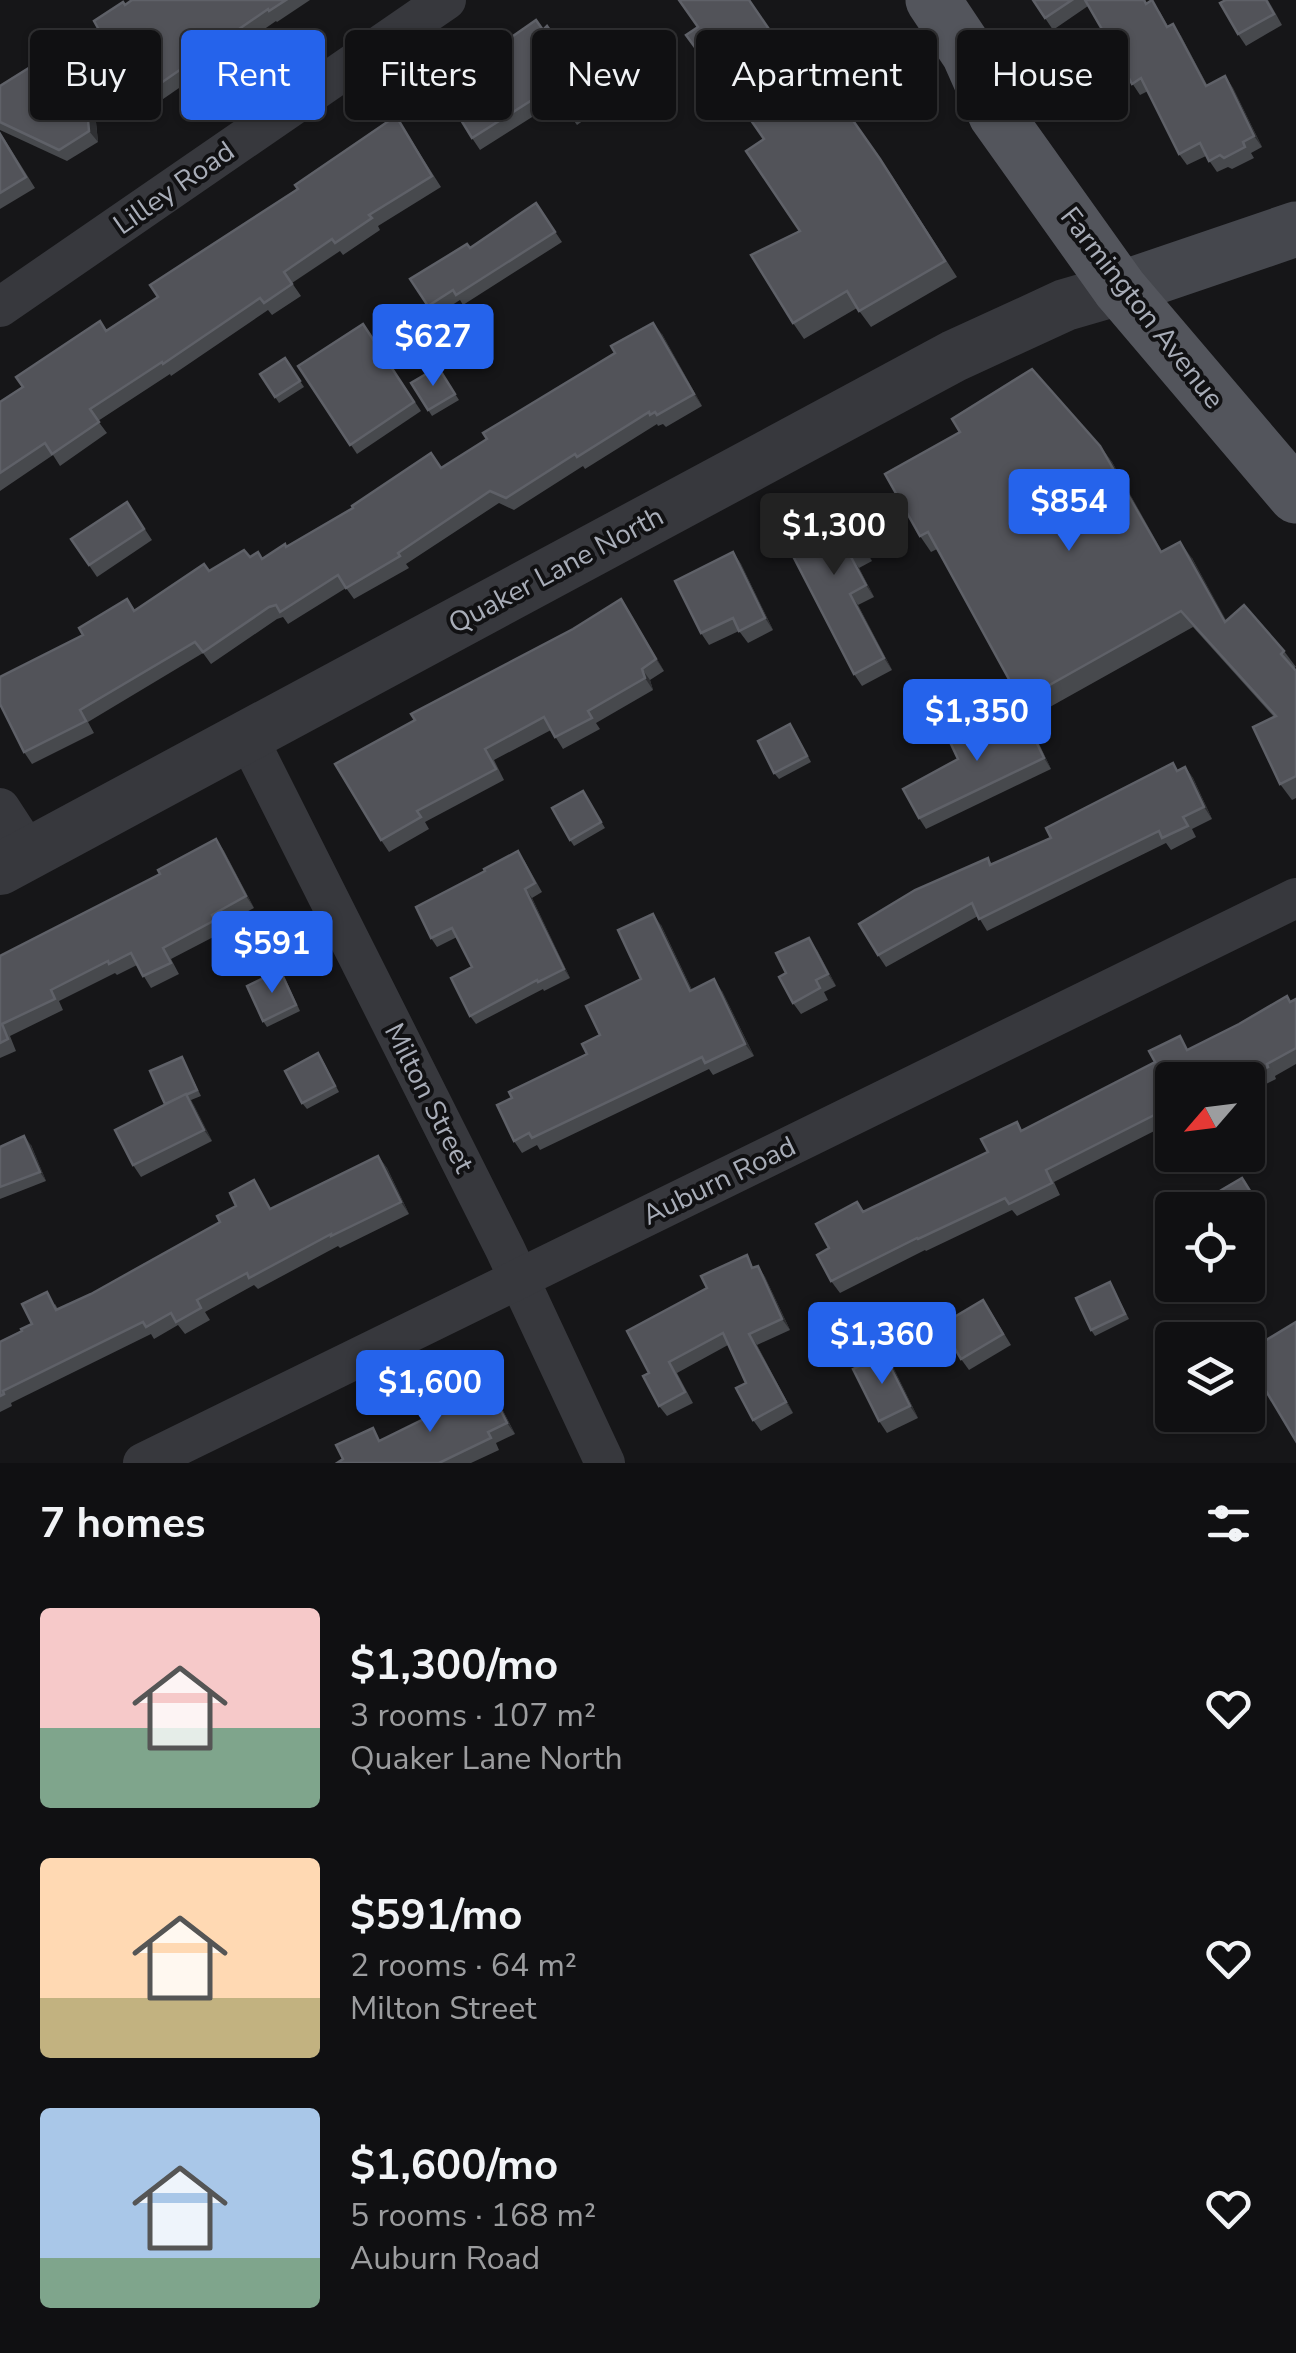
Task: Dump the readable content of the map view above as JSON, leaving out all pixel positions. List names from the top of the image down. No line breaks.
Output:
{"streets":{"main road":["Farmington Avenue"],"street":["Lilley Road","Quaker Lane North","Milton Street","Auburn Road"]},"crossings":[["Farmington Avenue","Quaker Lane North"],["Quaker Lane North","Milton Street"],["Milton Street","Auburn Road"]],"north":"bottom left","page":{"chip":["Buy","Rent","Filters","New","Apartment","House"],"price":["$627","$854","$1,300","$1,350","$591","$1,360","$1,600"],"heading":"7 homes","list":[{"name":"$1,300/mo","note":"3 rooms · 107 m² · Quaker Lane North"},{"name":"$591/mo","note":"2 rooms · 64 m² · Milton Street"},{"name":"$1,600/mo","note":"5 rooms · 168 m² · Auburn Road"}]}}
